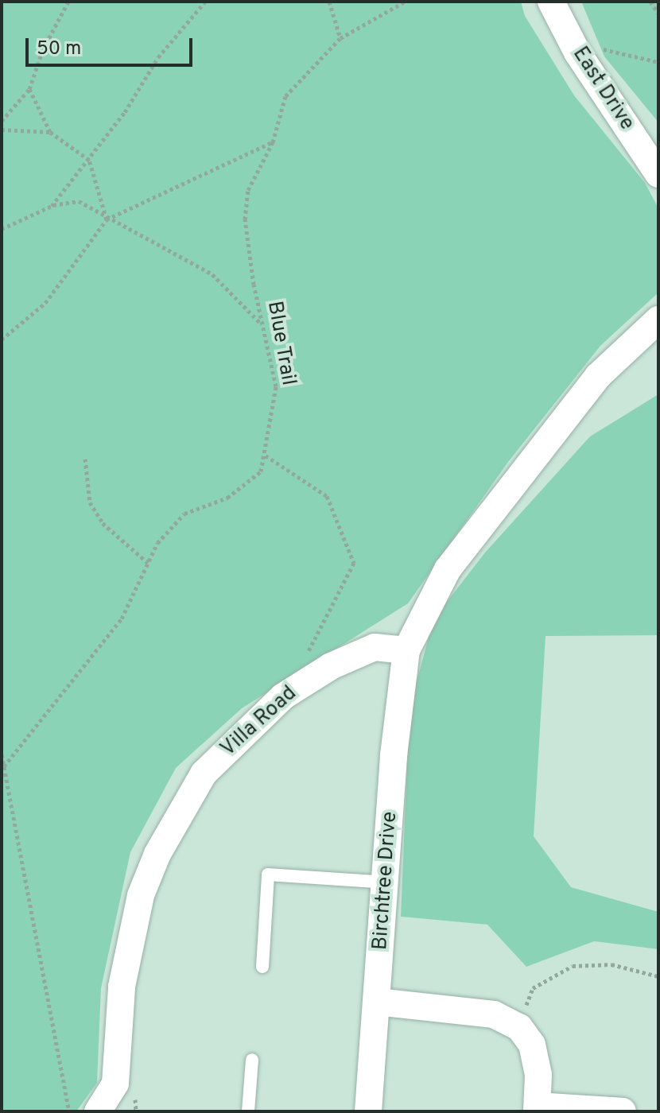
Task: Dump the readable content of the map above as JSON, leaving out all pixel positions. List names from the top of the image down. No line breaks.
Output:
{"streets":{"street":["East Drive","Villa Road","Birchtree Drive"],"path":["Blue Trail"]},"crossings":[["Villa Road","Birchtree Drive"]],"scale_bar":"50 m"}
